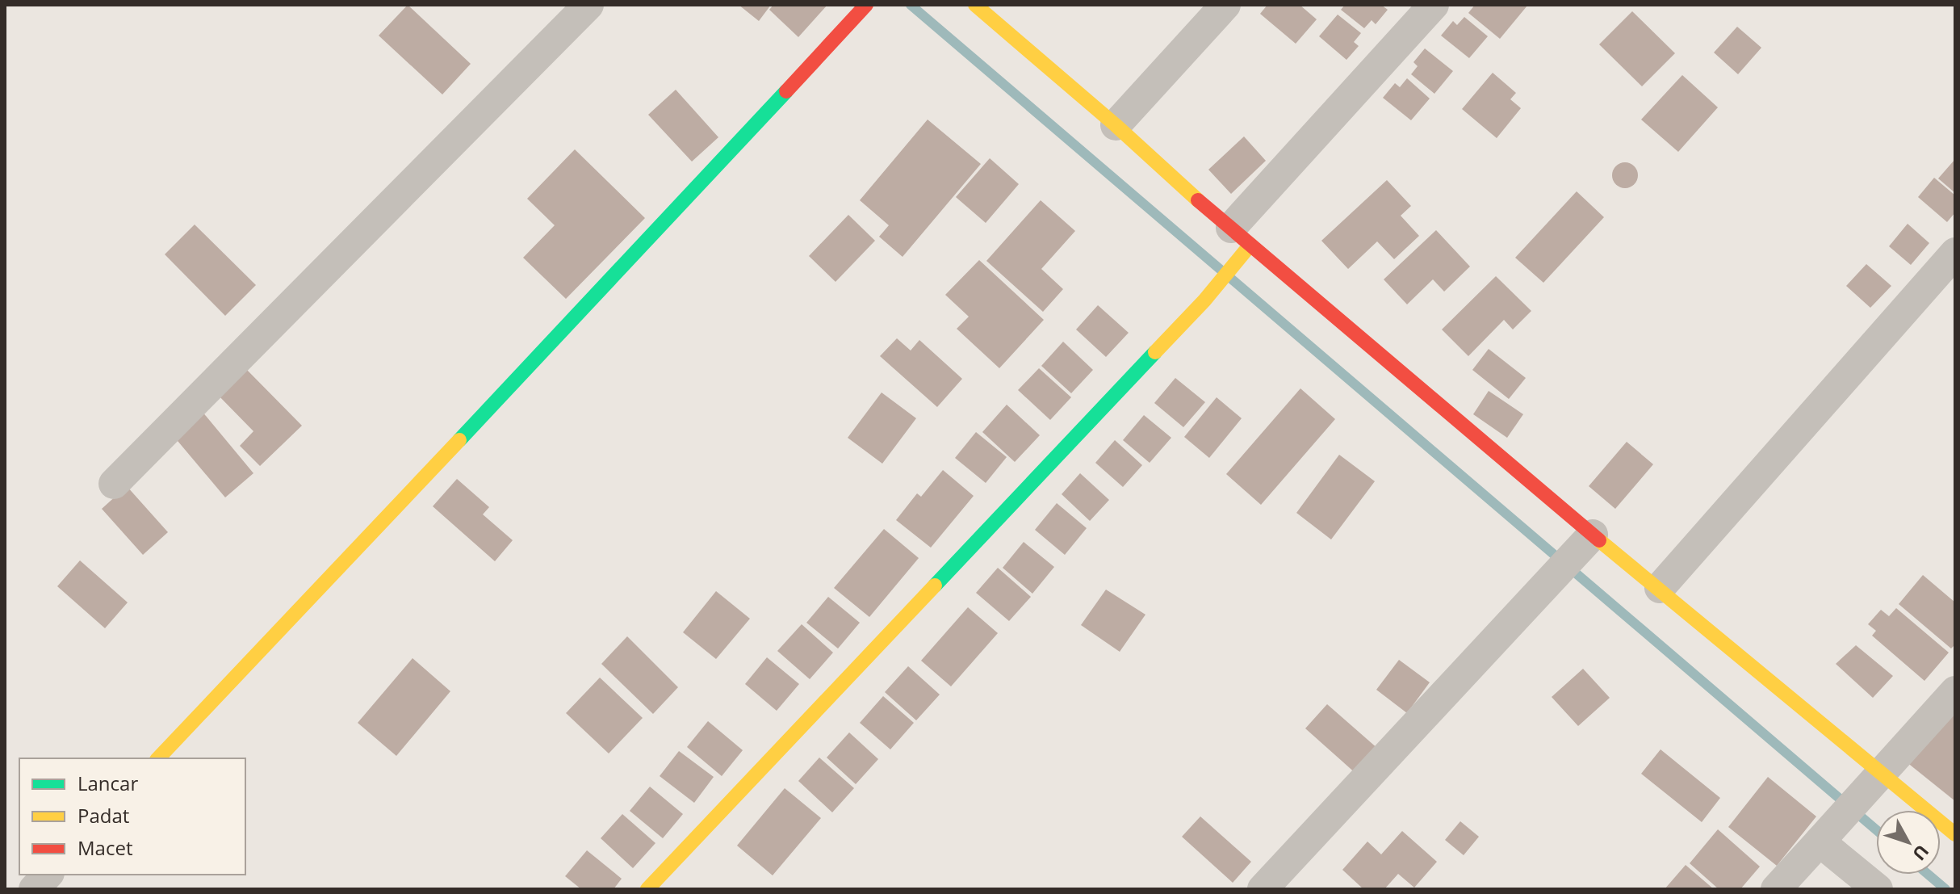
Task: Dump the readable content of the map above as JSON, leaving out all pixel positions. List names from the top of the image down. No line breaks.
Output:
{"legend":["Lancar","Padat","Macet"],"north":"bottom right"}
